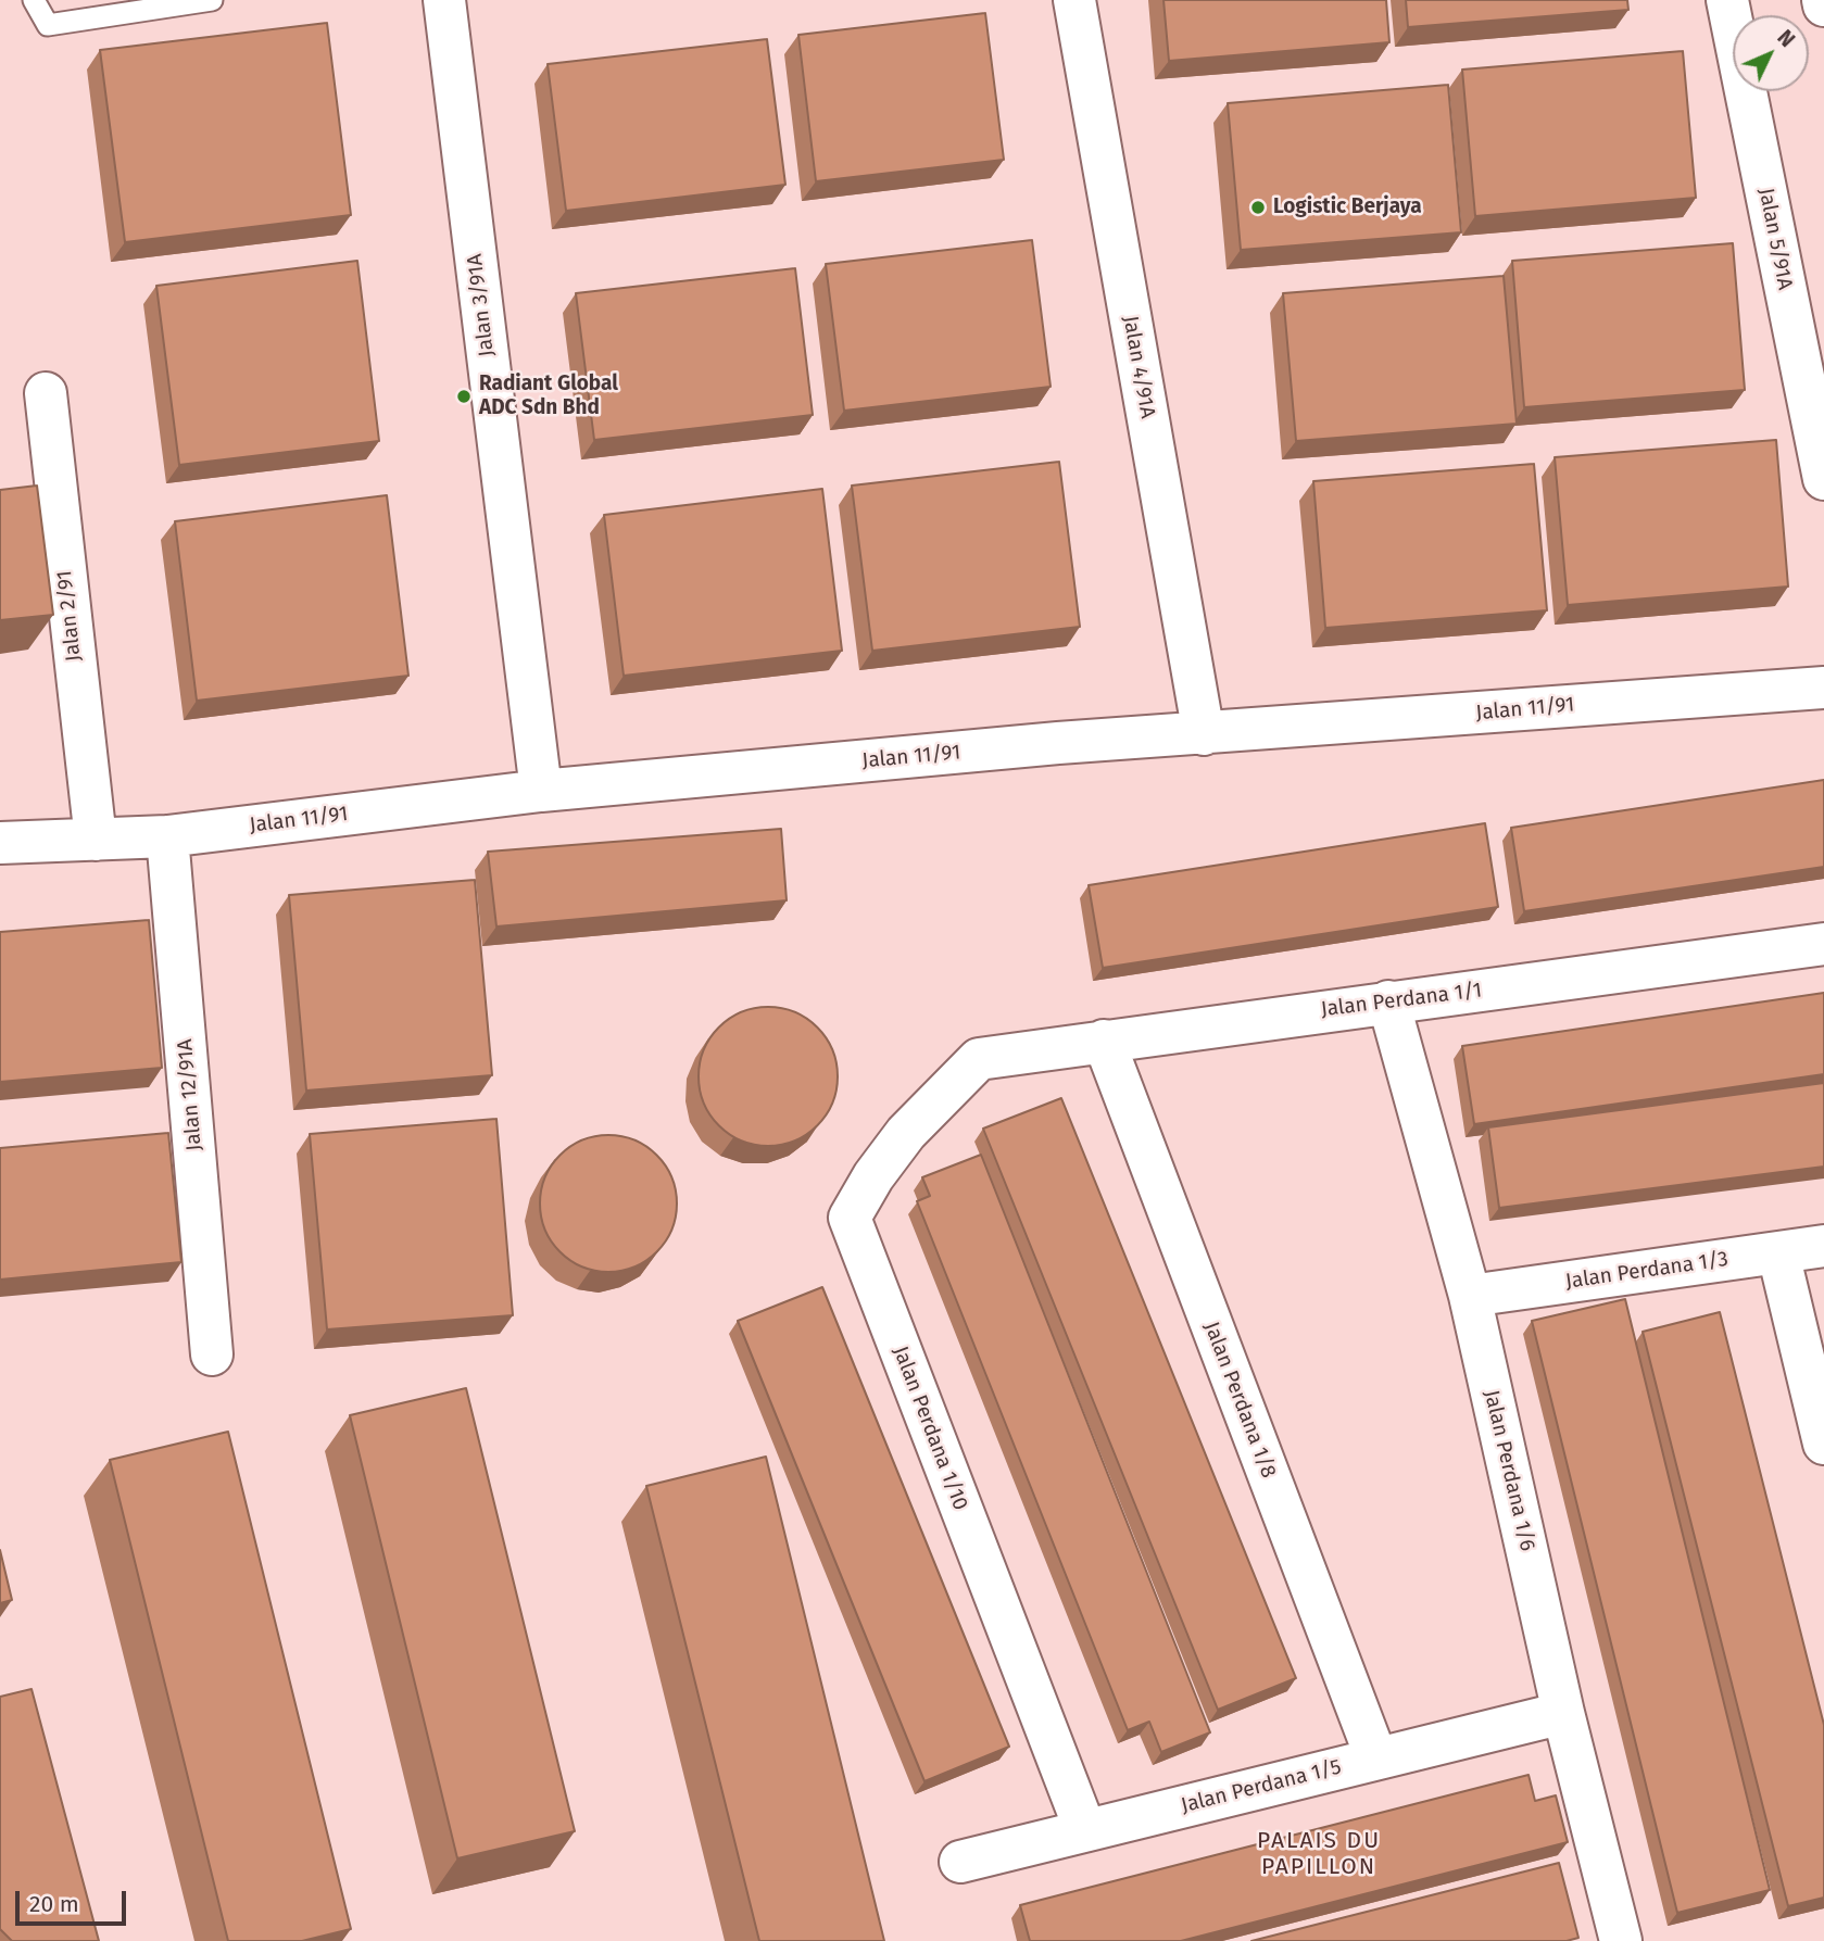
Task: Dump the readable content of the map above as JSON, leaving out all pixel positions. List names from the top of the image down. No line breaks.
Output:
{"streets":{"street":["Jalan 5/91A","Jalan 3/91A","Jalan 4/91A","Jalan 2/91","Jalan 11/91","Jalan Perdana 1/1","Jalan 12/91A","Jalan Perdana 1/3","Jalan Perdana 1/8","Jalan Perdana 1/10","Jalan Perdana 1/6","Jalan Perdana 1/5"]},"crossings":[["Jalan 3/91A","Jalan 11/91"],["Jalan 4/91A","Jalan 11/91"],["Jalan 2/91","Jalan 11/91"],["Jalan 11/91","Jalan 12/91A"],["Jalan Perdana 1/1","Jalan Perdana 1/8"],["Jalan Perdana 1/1","Jalan Perdana 1/10"],["Jalan Perdana 1/1","Jalan Perdana 1/6"],["Jalan Perdana 1/3","Jalan Perdana 1/6"],["Jalan Perdana 1/8","Jalan Perdana 1/5"],["Jalan Perdana 1/10","Jalan Perdana 1/5"],["Jalan Perdana 1/6","Jalan Perdana 1/5"]],"districts":["PALAIS DU PAPILLON"],"places":["Logistic Berjaya","Radiant Global ADC Sdn Bhd"],"scale_bar":"20 m","north":"top right"}
